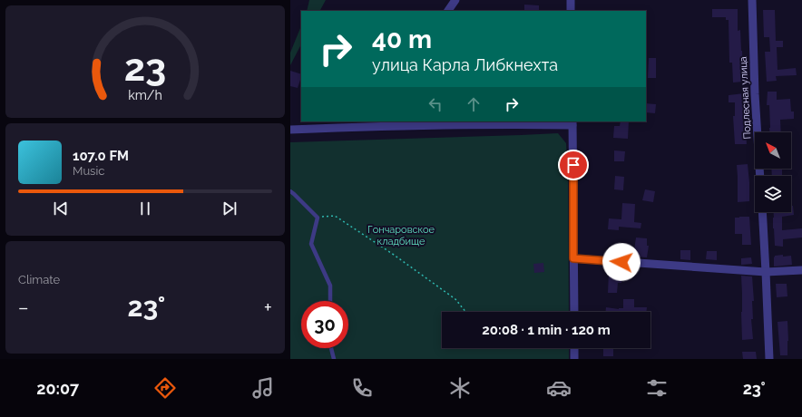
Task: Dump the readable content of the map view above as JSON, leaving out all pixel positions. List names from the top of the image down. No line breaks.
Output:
{"streets":{"street":["Подлесная улица"]},"parks":["Гончаровское кладбище"],"north":"top left","page":{"turn":["40 m","улица Карла Либкнехта"],"song":["107.0 FM","Music"],"tile":"Climate","heat":["−","23°","+"],"limit":"30","trip":"20:08 · 1 min · 120 m","tabs":["20:07","23°"],"gauge":["23","km/h"]}}
